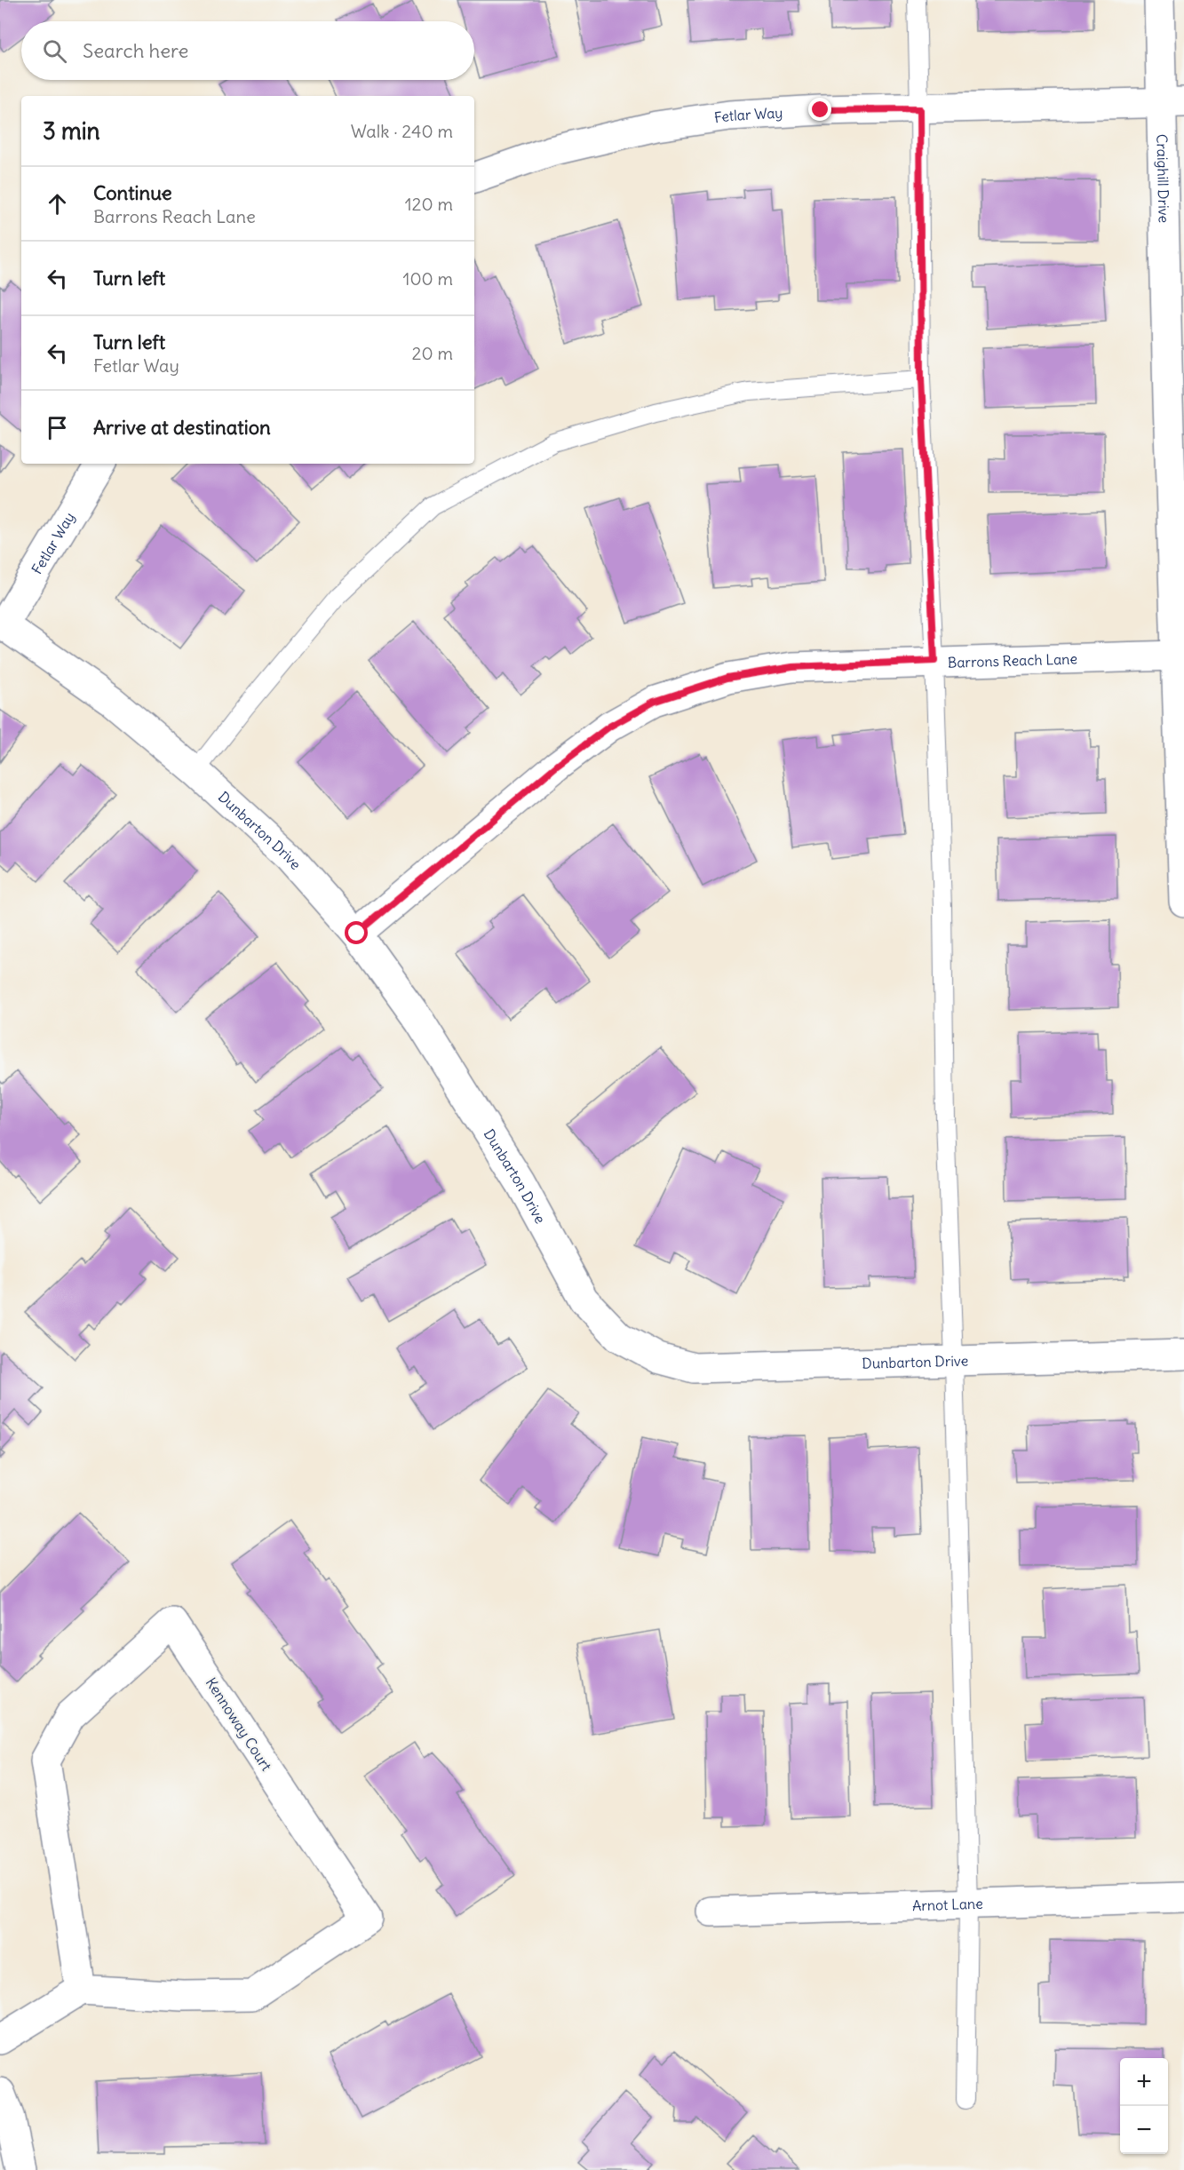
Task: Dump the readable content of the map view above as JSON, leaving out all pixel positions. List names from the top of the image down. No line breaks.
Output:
{"streets":{"street":["Fetlar Way","Craighill Drive","Barrons Reach Lane","Dunbarton Drive","Kennoway Court","Arnot Lane"]},"crossings":[["Fetlar Way","Craighill Drive"],["Fetlar Way","Dunbarton Drive"],["Craighill Drive","Barrons Reach Lane"],["Barrons Reach Lane","Dunbarton Drive"]],"page":{"search":"Search here","heading":["3 min","Walk · 240 m"],"list":[["Continue","Barrons Reach Lane","120 m"],["Turn left","100 m"],["Turn left","Fetlar Way","20 m"],"Arrive at destination"],"map_buttons":["+","−"]}}
